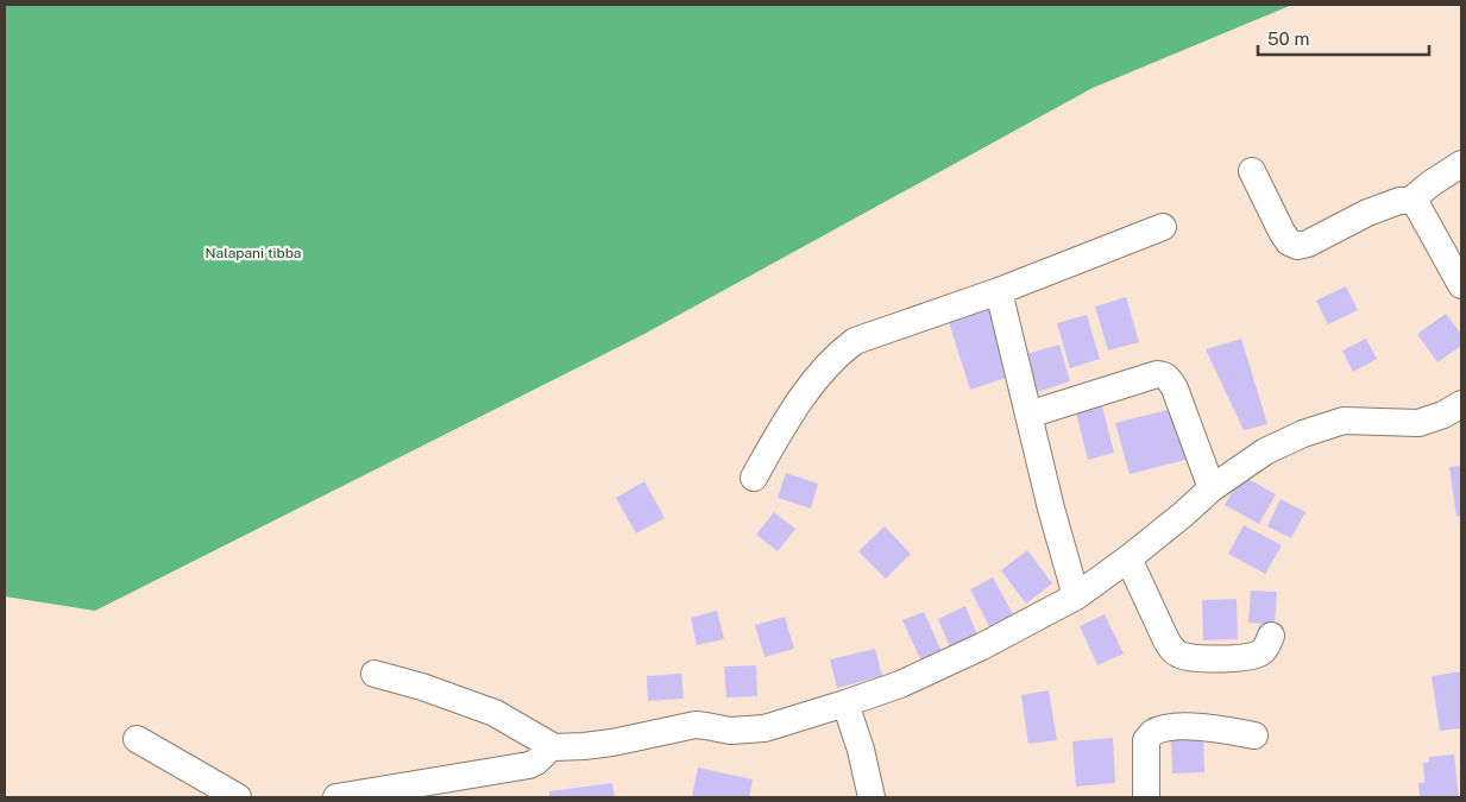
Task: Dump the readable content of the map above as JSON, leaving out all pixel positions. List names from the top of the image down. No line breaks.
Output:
{"parks":["Nalapani tibba"],"scale_bar":"50 m"}
